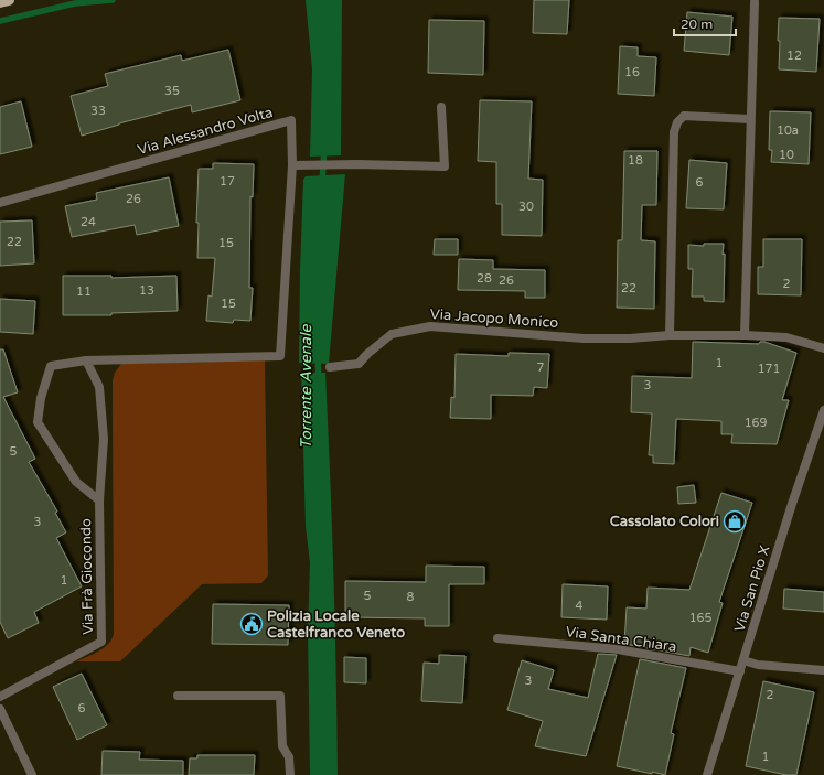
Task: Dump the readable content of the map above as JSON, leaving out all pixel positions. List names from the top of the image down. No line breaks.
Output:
{"streets":{"street":["Via Alessandro Volta","Via Jacopo Monico","Via Frà Giocondo","Via San Pio X","Via Santa Chiara"]},"crossings":[["Via Alessandro Volta","Via Frà Giocondo"],["Via San Pio X","Via Santa Chiara"]],"water":["Torrente Avenale"],"places":{"shop":["Cassolato Colori"],"public building":["Polizia Locale Castelfranco Veneto"]},"house_numbers":["12","16","35","33","10a","10","18","17","6","26","30","24","22","15","28","26","2","22","13","11","15","1","7","171","3","169","5","3","1","5","8","4","165","3","2","6","1"],"scale_bar":"20 m"}
